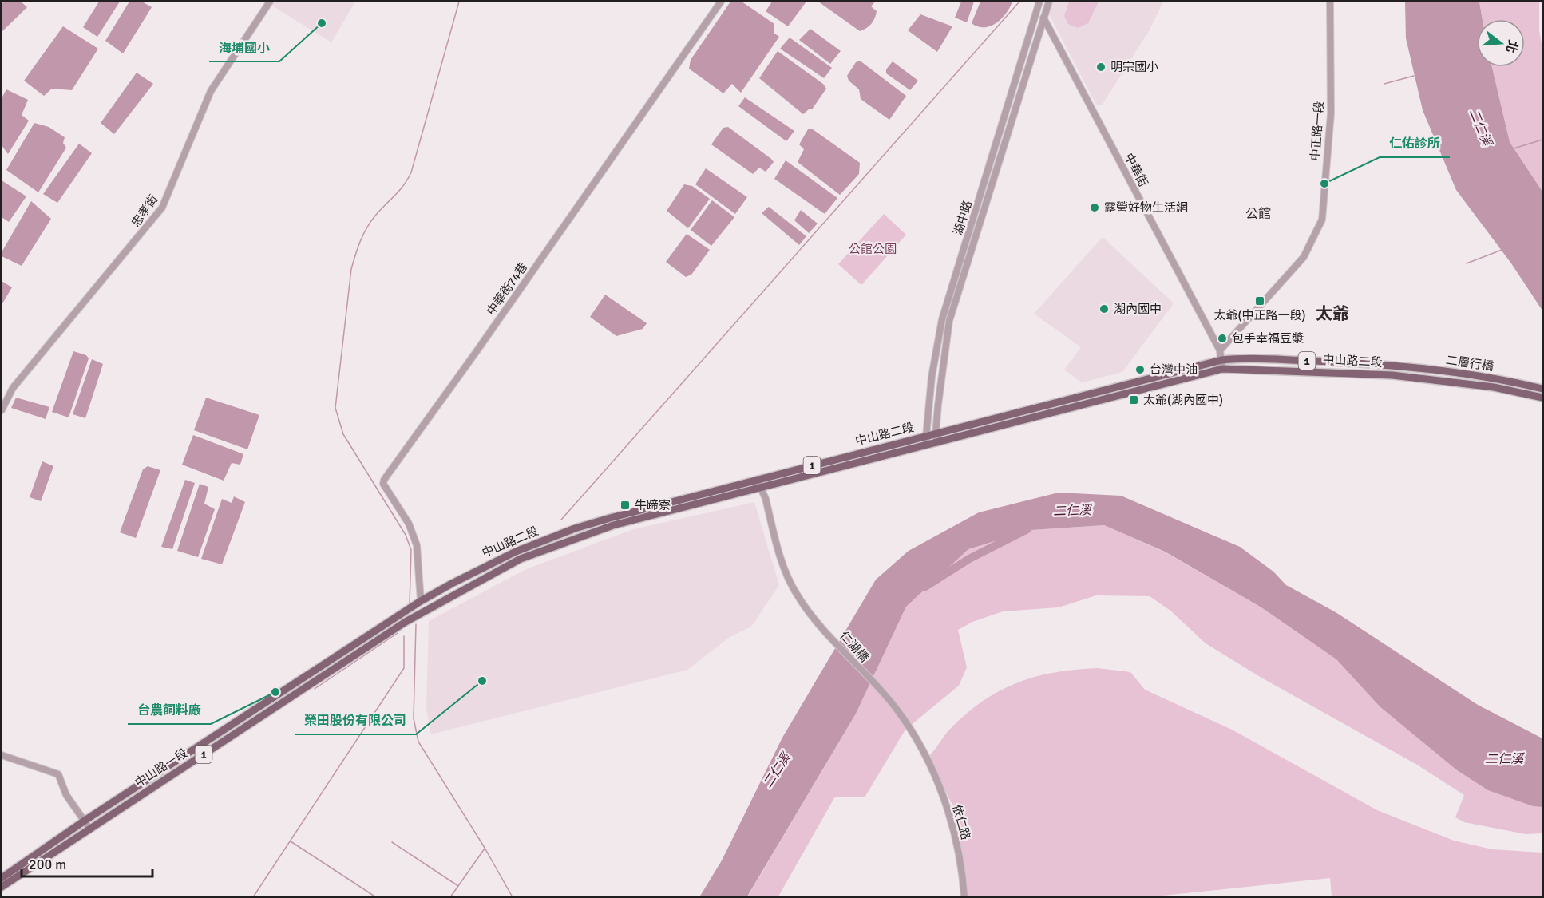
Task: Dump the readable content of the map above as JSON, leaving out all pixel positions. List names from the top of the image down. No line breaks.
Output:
{"streets":{"main road":["1","中山路二段","二層行橋","中山路一段"],"street":["中正路一段","中華街","忠孝街","湖中路","中華街74巷","仁湖橋","依仁路"]},"crossings":[["中正路一段","中華街"],["中華街","湖中路"],["湖中路","中山路二段"],["中華街74巷","中山路二段"],["中山路二段","二層行橋"],["中山路二段","仁湖橋"],["中山路二段","中山路一段"],["仁湖橋","依仁路"]],"districts":["公館","太爺"],"water":["二仁溪"],"parks":["公館公園"],"places":{"other":["海埔國小","明宗國小","仁佑診所","露營好物生活網","湖內國中","包手幸福豆漿","台灣中油","榮田股份有限公司","台農飼料廠"],"transit":["太爺(中正路一段)","太爺(湖內國中)","牛蹄寮"]},"scale_bar":"200 m","north":"right"}
